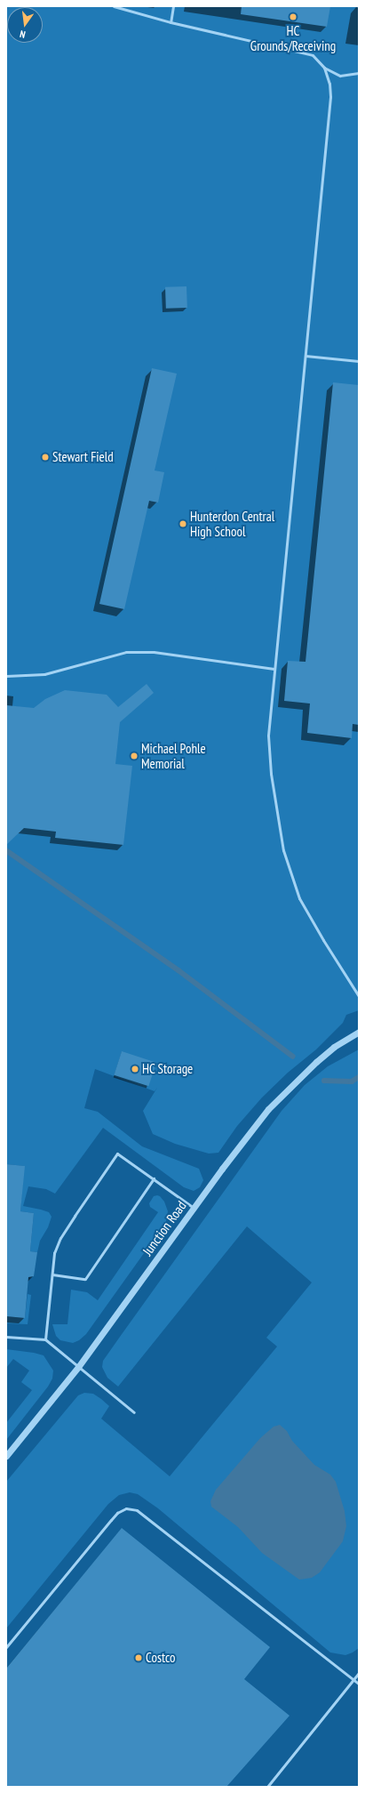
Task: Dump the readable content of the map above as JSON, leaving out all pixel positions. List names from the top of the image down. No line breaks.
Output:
{"streets":{"street":["Junction Road"]},"places":["HC Grounds/Receiving","Stewart Field","Hunterdon Central High School","Michael Pohle Memorial","HC Storage","Costco"],"north":"bottom"}
